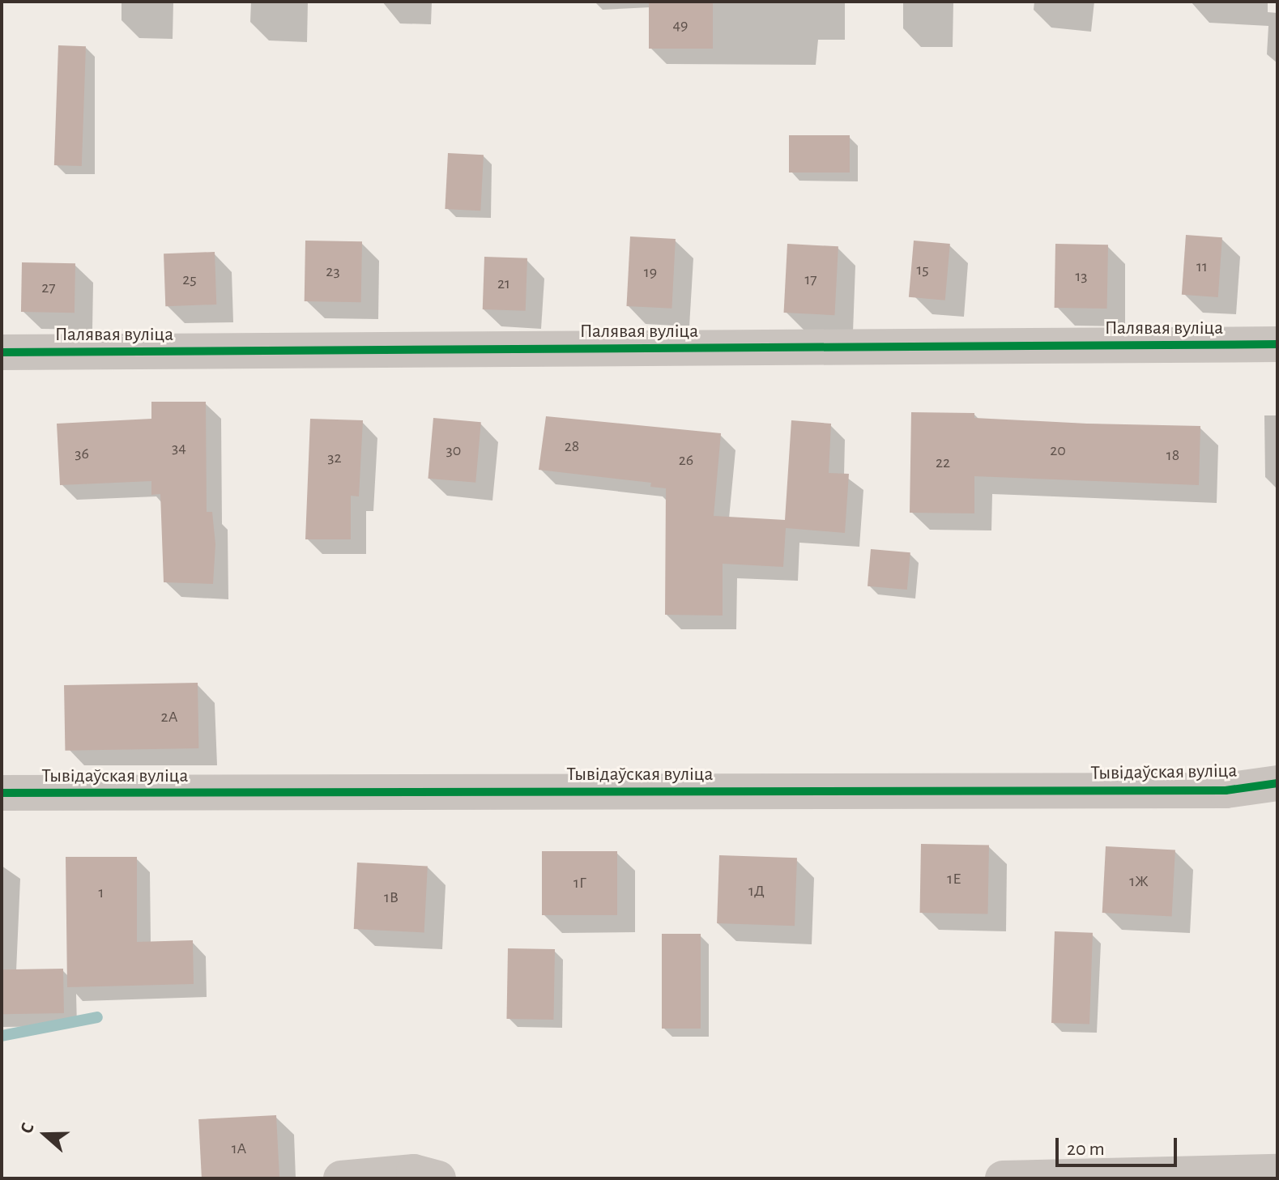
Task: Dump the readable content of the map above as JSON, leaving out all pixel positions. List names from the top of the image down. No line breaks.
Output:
{"streets":{"street":["Палявая вуліца","Тывідаўская вуліца"]},"house_numbers":["49","11","15","23","19","13","25","17","21","27","28","34","30","20","36","18","32","26","22","2А","1Е","1Ж","1Г","1Д","1","1В","1А"],"scale_bar":"20 m","north":"left"}
